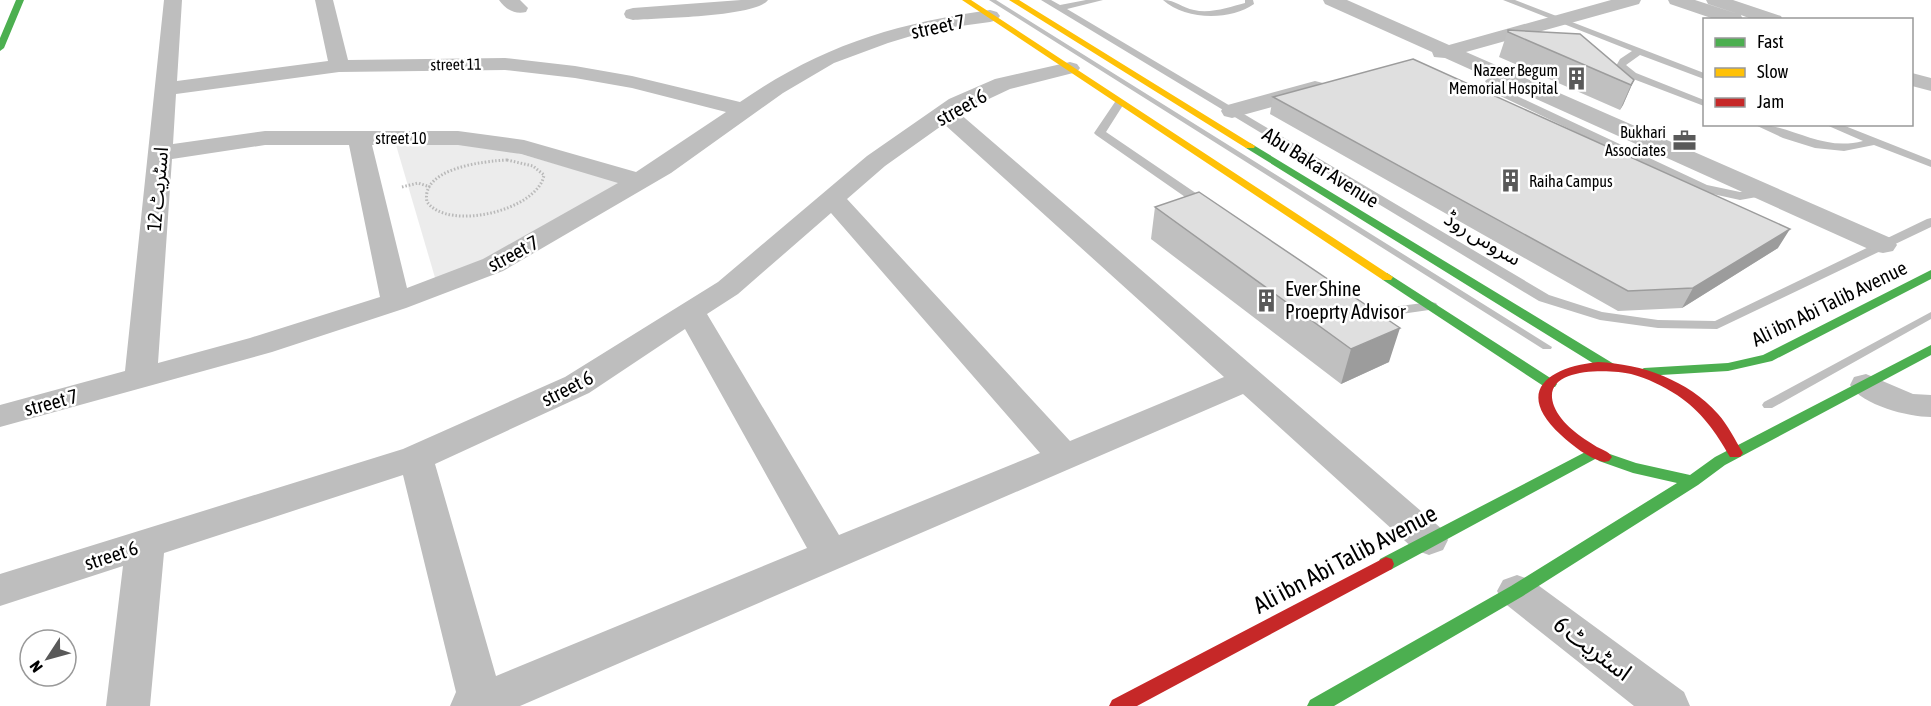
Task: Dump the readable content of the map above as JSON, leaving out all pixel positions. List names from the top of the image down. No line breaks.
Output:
{"streets":{"main road":["Abu Bakar Avenue","Ali ibn Abi Talib Avenue"],"street":["street 7","street 11","street 6","street 10","اسٹریٹ 12","اسٹریٹ 6"],"lane":["سروس روڈ"]},"crossings":[["street 7","street 11"],["street 7","street 10"],["street 7","اسٹریٹ 12"],["street 11","اسٹریٹ 12"],["street 10","اسٹریٹ 12"]],"places":{"building":["Nazeer Begum Memorial Hospital","Raiha Campus","Ever Shine Proeprty Advisor"],"office":["Bukhari Associates"]},"legend":["Fast","Slow","Jam"],"north":"bottom left"}
